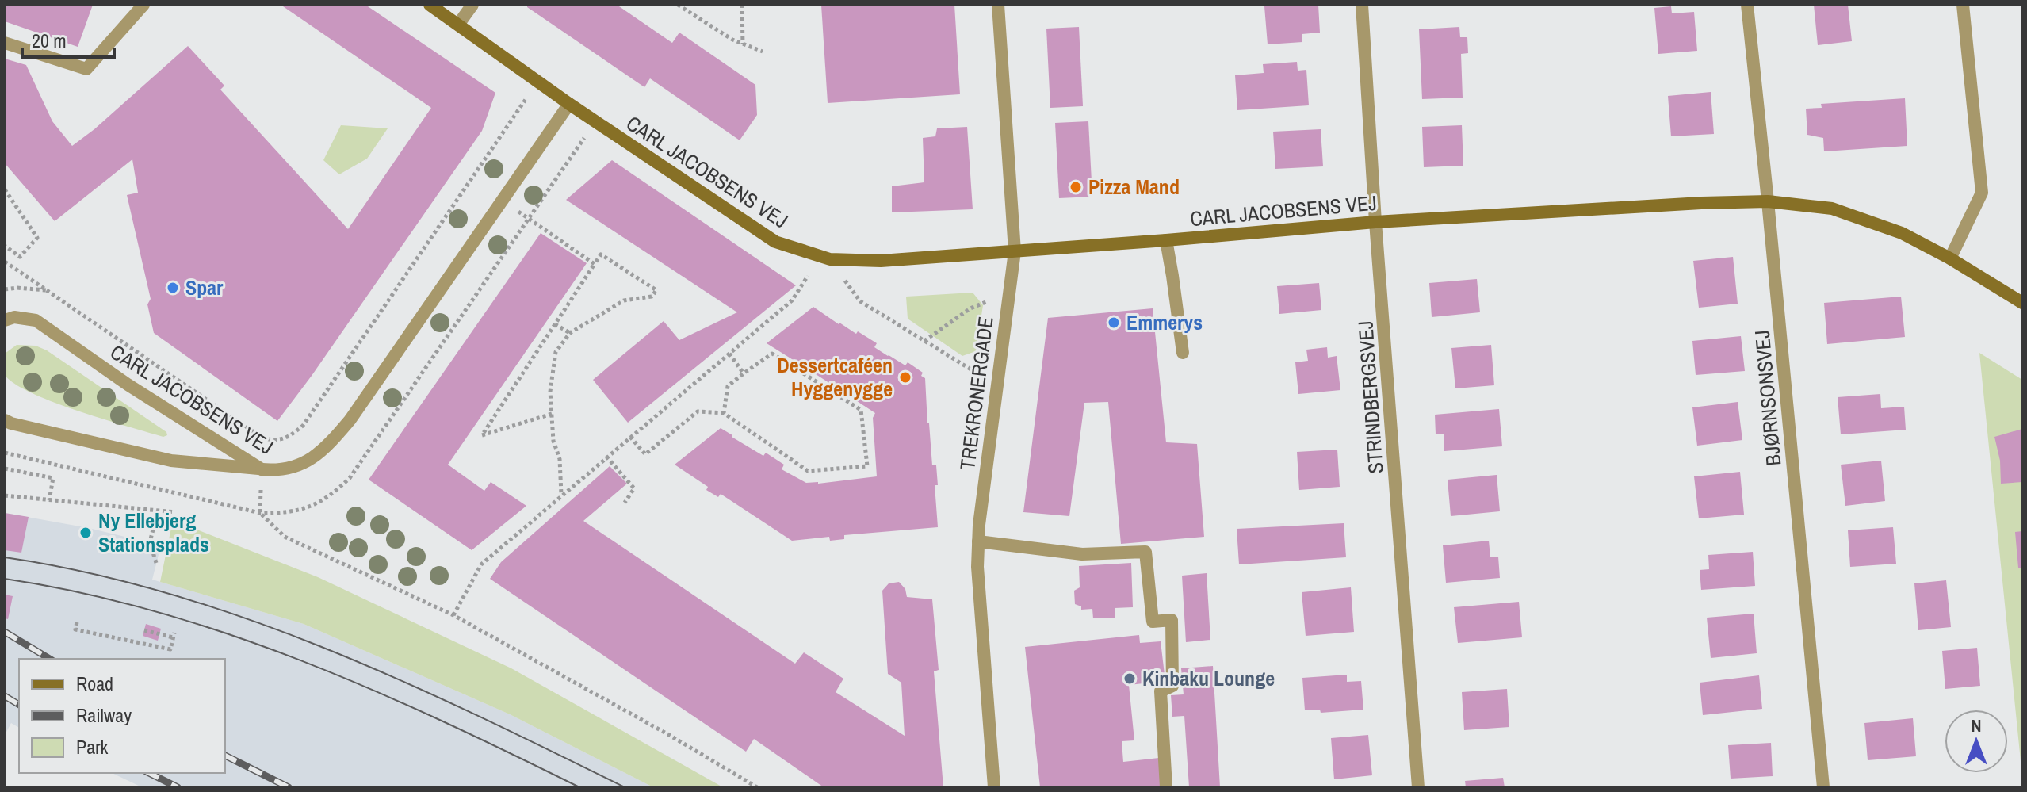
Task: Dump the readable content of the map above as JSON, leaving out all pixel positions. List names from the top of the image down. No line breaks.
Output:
{"streets":{"street":["CARL JACOBSENS VEJ","TREKRONERGADE","STRINDBERGSVEJ","BJØRNSONSVEJ"]},"crossings":[["CARL JACOBSENS VEJ","TREKRONERGADE"],["CARL JACOBSENS VEJ","STRINDBERGSVEJ"],["CARL JACOBSENS VEJ","BJØRNSONSVEJ"]],"places":["Pizza Mand","Spar","Emmerys","Dessertcaféen Hyggenygge","Ny Ellebjerg Stationsplads","Kinbaku Lounge"],"legend":["Road","Railway","Park"],"scale_bar":"20 m","north":"top"}
